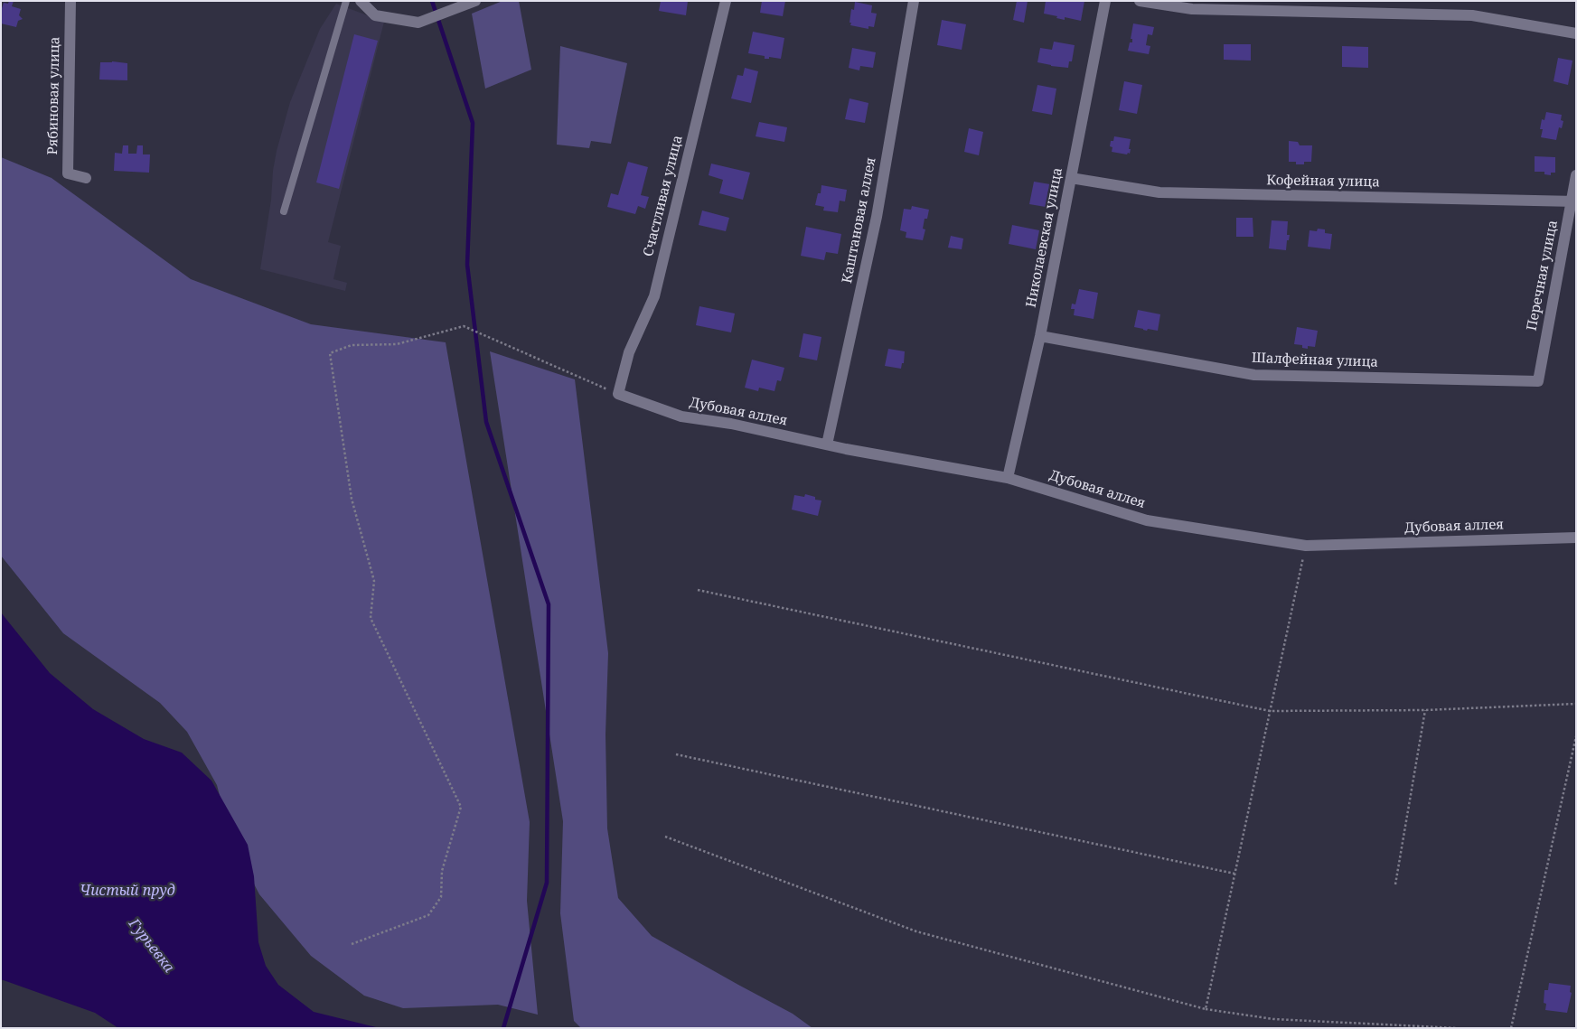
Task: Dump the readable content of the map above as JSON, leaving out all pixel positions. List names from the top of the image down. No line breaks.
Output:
{"streets":{"street":["Рябиновая улица","Кофейная улица","Счастливая улица","Каштановая аллея","Николаевская улица","Перечная улица","Шалфейная улица","Дубовая аллея"]},"crossings":[["Кофейная улица","Николаевская улица"],["Кофейная улица","Перечная улица"],["Счастливая улица","Дубовая аллея"],["Каштановая аллея","Дубовая аллея"],["Николаевская улица","Шалфейная улица"],["Николаевская улица","Дубовая аллея"],["Перечная улица","Шалфейная улица"]],"water":["Чистый пруд","Гурьевка"]}
